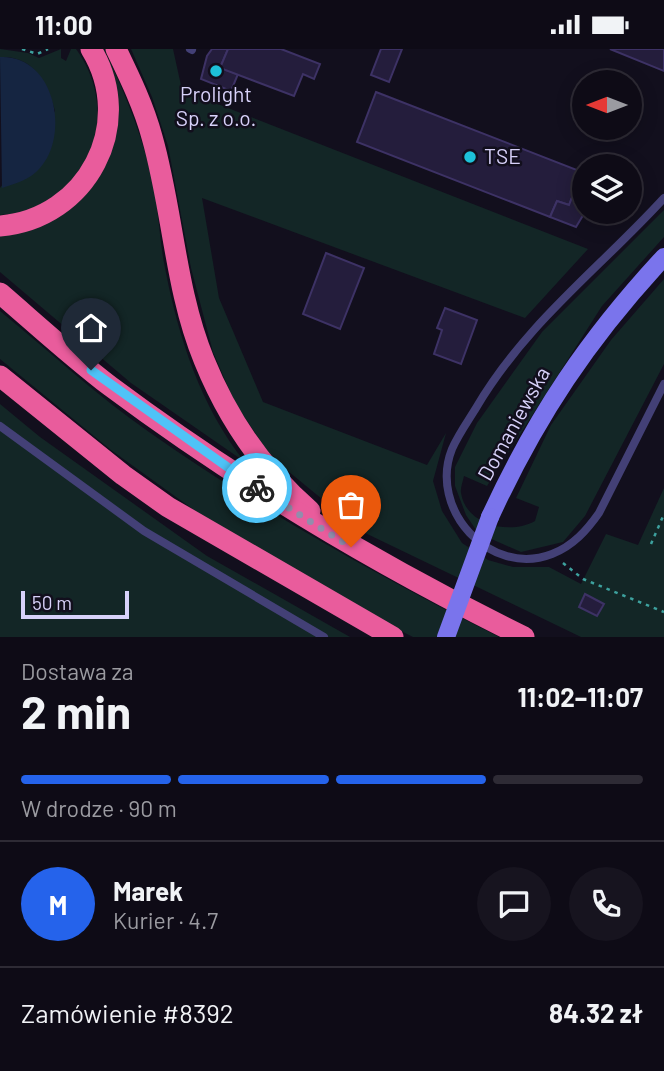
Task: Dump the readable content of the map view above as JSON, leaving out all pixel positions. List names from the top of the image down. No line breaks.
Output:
{"streets":{"main road":["Domaniewska"]},"places":["Prolight Sp. z o.o.","TSE"],"scale_bar":"50 m","north":"left","page":{"status":"11:00","scale":"50 m","heading":["2 min","Dostawa za","11:02–11:07"],"panel":["Marek","Kurier · 4.7","Zamówienie #8392","84.32 zł"],"bar":"W drodze · 90 m","round":"M"}}
